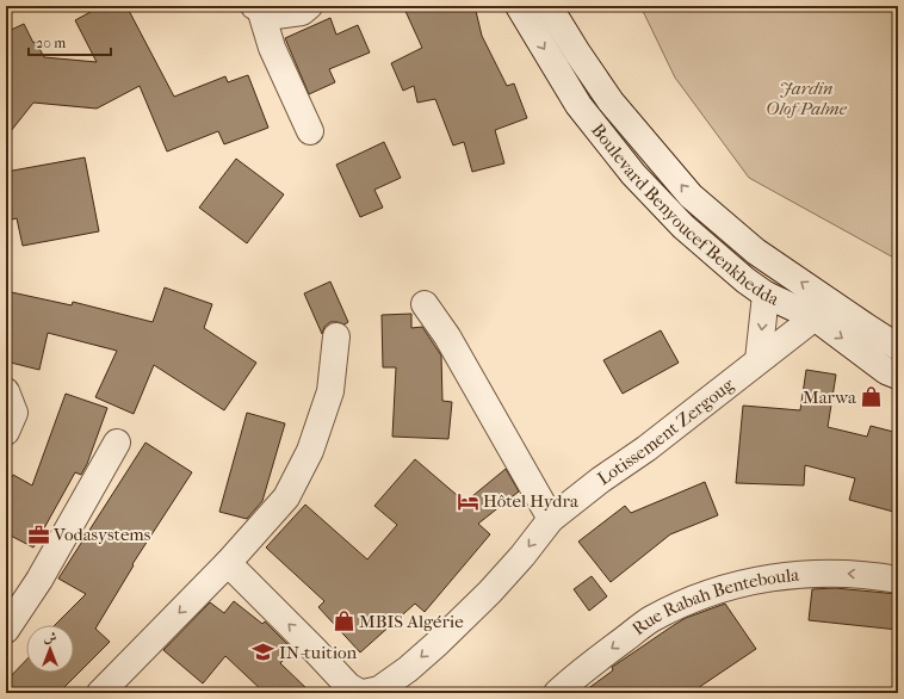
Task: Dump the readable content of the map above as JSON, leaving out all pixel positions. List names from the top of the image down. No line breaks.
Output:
{"streets":{"street":["Boulevard Benyoucef Benkhedda","Lotissement Zergoug","Rue Rabah Benteboula"]},"crossings":[["Boulevard Benyoucef Benkhedda","Lotissement Zergoug"]],"one_way":["Lotissement Zergoug","Rue Rabah Benteboula"],"parks":["Jardin Olof Palme"],"places":{"shop":["Marwa","MBIS Algérie"],"hotel":["Hôtel Hydra"],"office":["Vodasystems"],"school or university":["IN-tuition"]},"scale_bar":"20 m","north":"top"}
